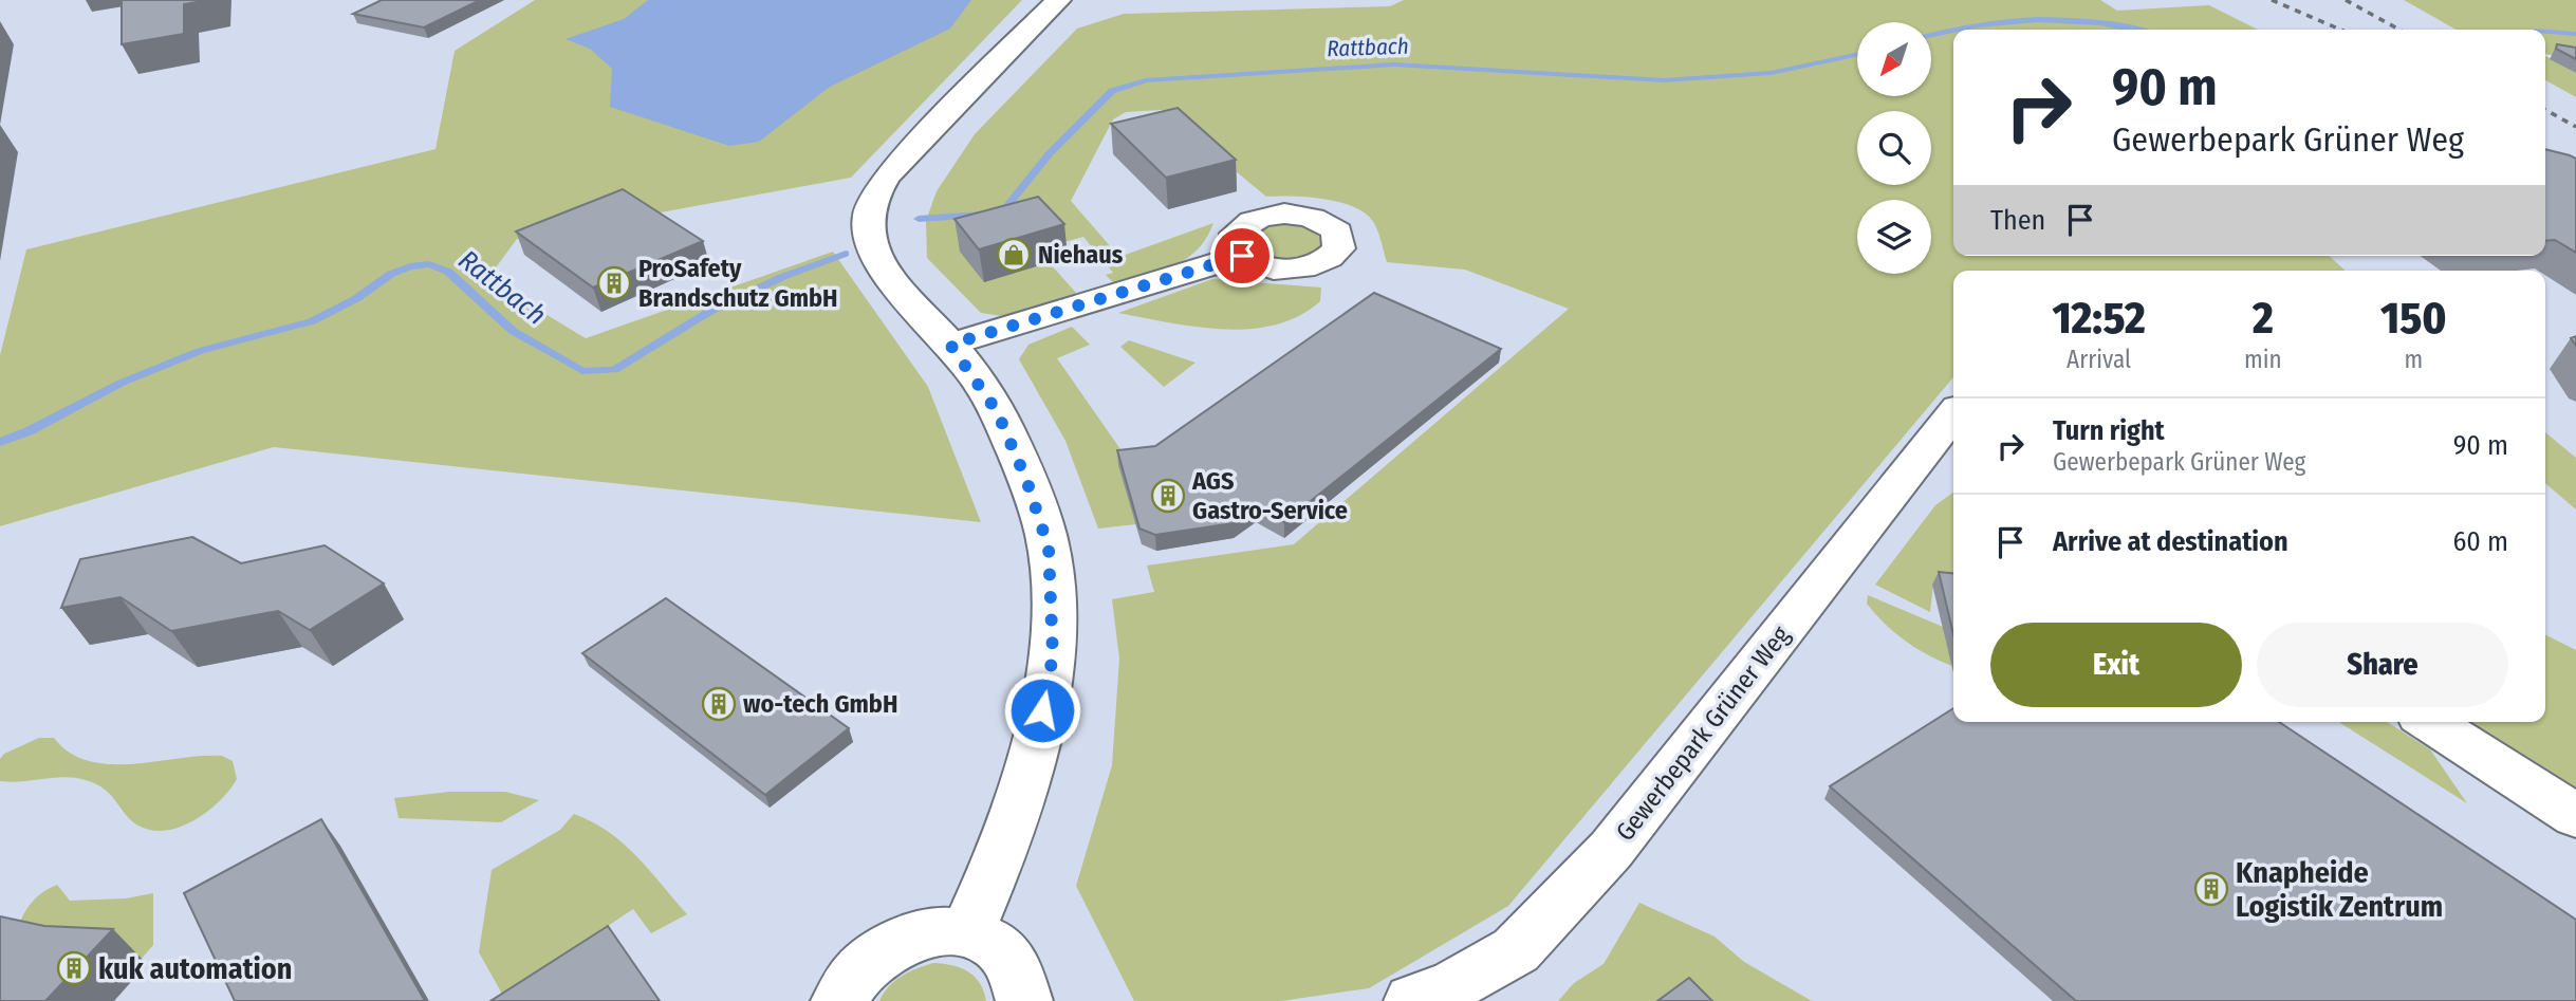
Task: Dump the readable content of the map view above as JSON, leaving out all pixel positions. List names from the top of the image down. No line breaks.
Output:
{"streets":{"street":["Gewerbepark Grüner Weg"]},"water":["Rattbach"],"places":{"shop":["Niehaus"],"building":["ProSafety Brandschutz GmbH","AGS Gastro-Service","wo-tech GmbH","Knapheide Logistik Zentrum","kuk automation"]},"north":"bottom left","page":{"turn":["90 m","Gewerbepark Grüner Weg"],"then":"Then","eta":["12:52","Arrival","2","min","150","m"],"list":[{"name":"Turn right","note":"Gewerbepark Grüner Weg","value":"90 m"},{"name":"Arrive at destination","value":"60 m"}],"buttons":["Exit","Share"]}}
